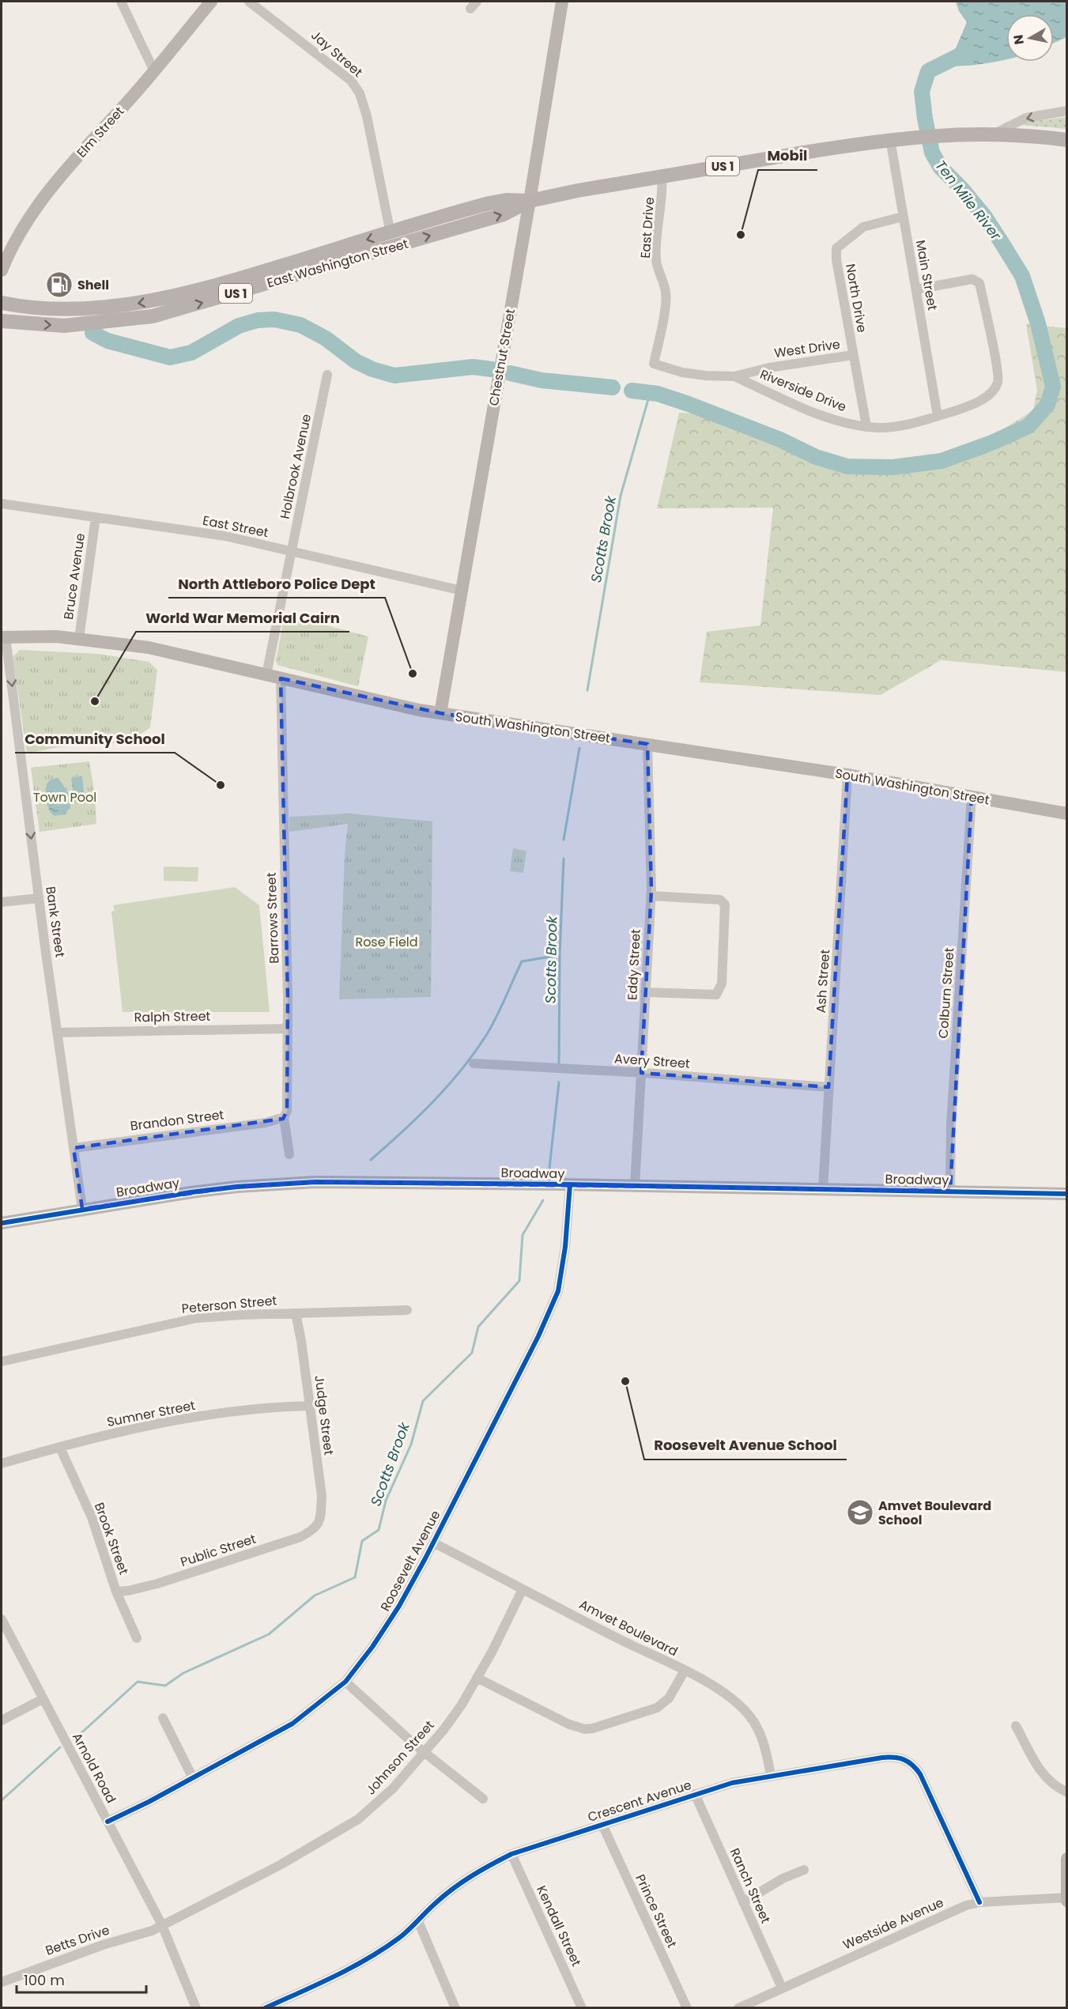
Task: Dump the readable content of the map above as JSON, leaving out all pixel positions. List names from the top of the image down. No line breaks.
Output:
{"streets":{"main road":["US 1","East Washington Street"],"street":["Jay Street","Elm Street","East Drive","Main Street","North Drive","West Drive","Chestnut Street","Riverside Drive","Holbrook Avenue","East Street","Bruce Avenue","South Washington Street","Barrows Street","Bank Street","Eddy Street","Ash Street","Colburn Street","Ralph Street","Avery Street","Brandon Street","Broadway","Peterson Street","Sumner Street","Judge Street","Brook Street","Public Street","Roosevelt Avenue","Amvet Boulevard","Johnson Street","Arnold Road","Crescent Avenue","Ranch Street","Prince Street","Westside Avenue","Kendall Street","Betts Drive"]},"crossings":[["Jay Street","East Washington Street"],["East Drive","East Washington Street"],["East Drive","West Drive"],["East Washington Street","Main Street"],["East Washington Street","Chestnut Street"],["Main Street","North Drive"],["Main Street","Riverside Drive"],["North Drive","West Drive"],["North Drive","Riverside Drive"],["West Drive","Riverside Drive"],["Chestnut Street","East Street"],["Chestnut Street","South Washington Street"],["Holbrook Avenue","East Street"],["Holbrook Avenue","South Washington Street"],["East Street","Bruce Avenue"],["Bruce Avenue","South Washington Street"],["South Washington Street","Barrows Street"],["South Washington Street","Bank Street"],["South Washington Street","Eddy Street"],["South Washington Street","Ash Street"],["South Washington Street","Colburn Street"],["Barrows Street","Ralph Street"],["Barrows Street","Brandon Street"],["Bank Street","Ralph Street"],["Bank Street","Brandon Street"],["Bank Street","Broadway"],["Eddy Street","Avery Street"],["Eddy Street","Broadway"],["Ash Street","Avery Street"],["Ash Street","Broadway"],["Colburn Street","Broadway"],["Broadway","Roosevelt Avenue"],["Peterson Street","Judge Street"],["Sumner Street","Judge Street"],["Sumner Street","Brook Street"],["Judge Street","Public Street"],["Brook Street","Public Street"],["Roosevelt Avenue","Amvet Boulevard"],["Roosevelt Avenue","Arnold Road"],["Amvet Boulevard","Johnson Street"],["Amvet Boulevard","Crescent Avenue"],["Johnson Street","Arnold Road"],["Johnson Street","Betts Drive"],["Arnold Road","Betts Drive"],["Crescent Avenue","Ranch Street"],["Crescent Avenue","Prince Street"],["Crescent Avenue","Westside Avenue"],["Crescent Avenue","Kendall Street"],["Ranch Street","Westside Avenue"]],"one_way":["Bank Street"],"water":["Ten Mile River","Scotts Brook"],"parks":["Town Pool","Rose Field"],"places":{"other":["Mobil","North Attleboro Police Dept","World War Memorial Cairn","Community School","Roosevelt Avenue School"],"fuel station":["Shell"],"school or university":["Amvet Boulevard School"]},"scale_bar":"100 m","north":"left"}
